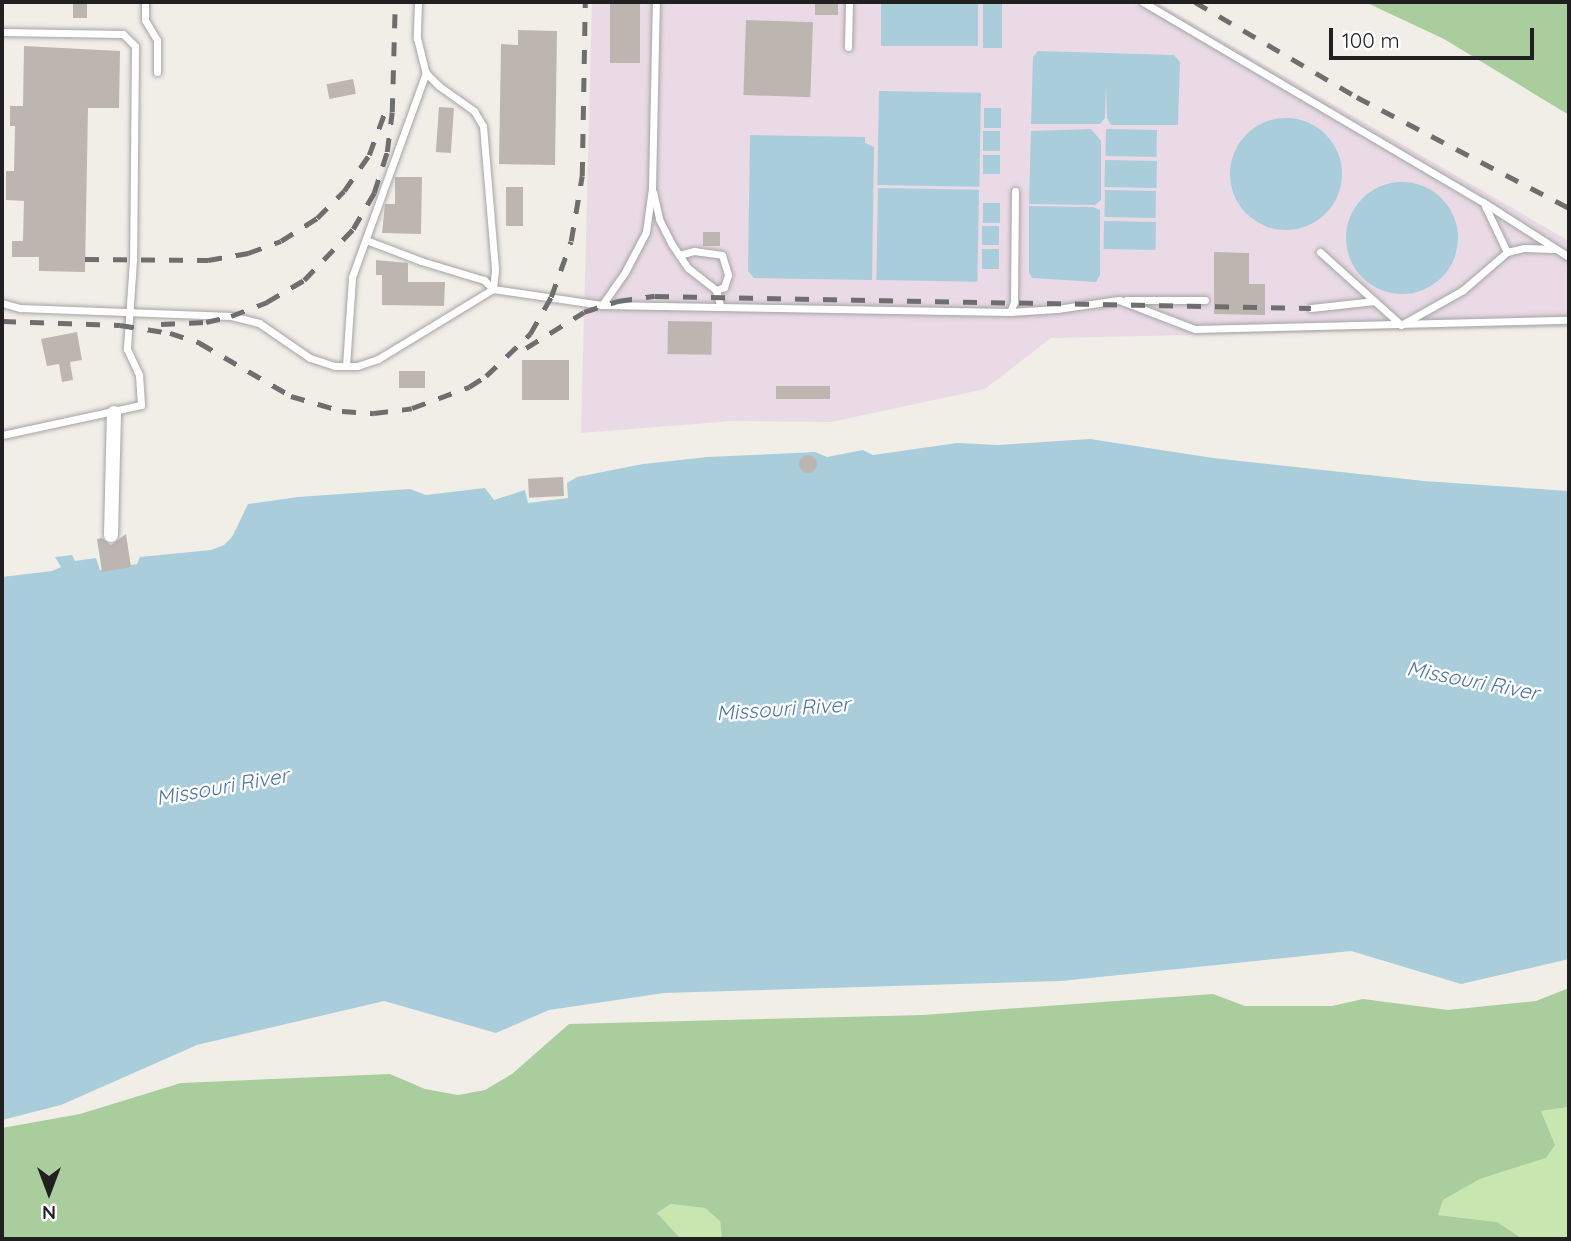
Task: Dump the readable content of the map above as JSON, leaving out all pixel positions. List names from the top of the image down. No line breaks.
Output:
{"water":["Missouri River"],"scale_bar":"100 m","north":"bottom"}
